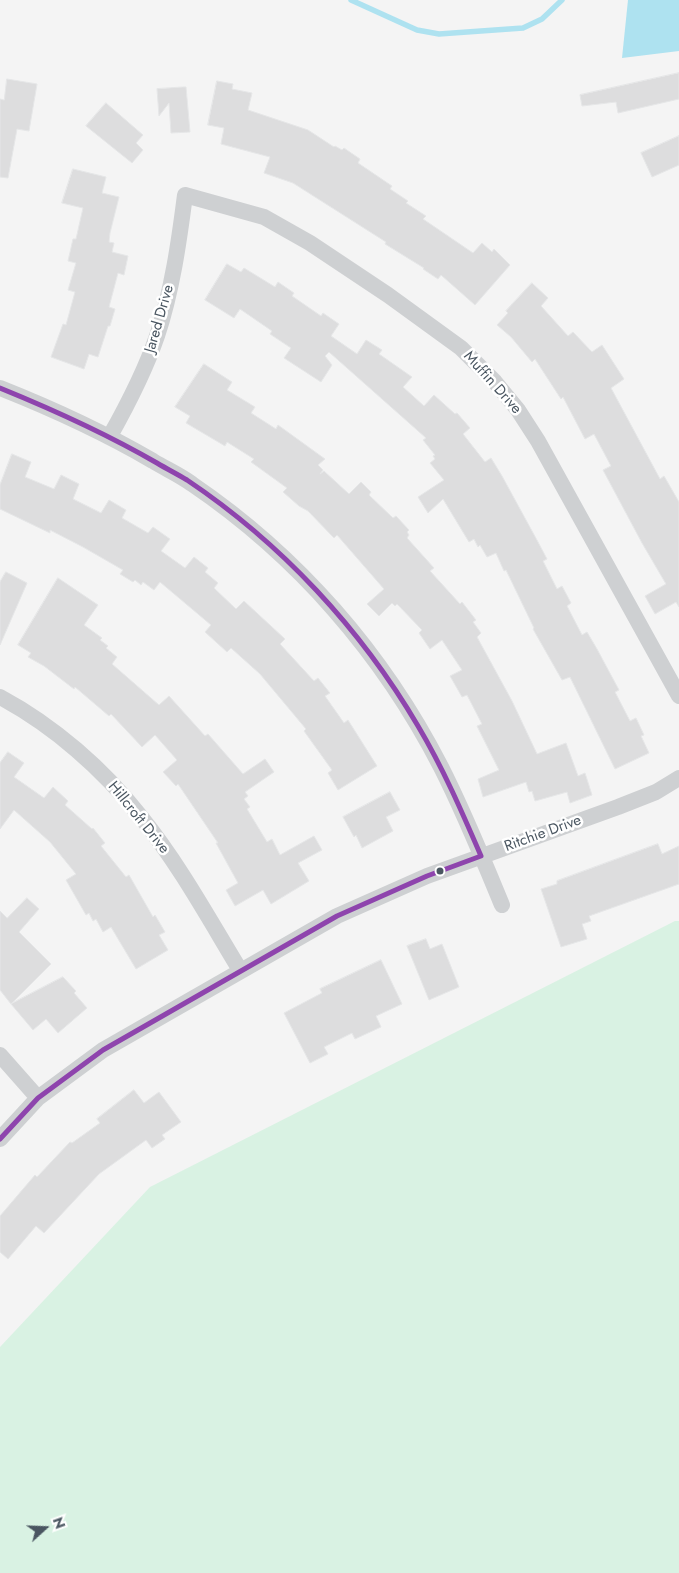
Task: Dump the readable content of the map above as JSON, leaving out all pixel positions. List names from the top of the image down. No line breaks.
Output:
{"streets":{"street":["Jared Drive","Muffin Drive","Hillcroft Drive","Ritchie Drive"]},"crossings":[["Jared Drive","Muffin Drive"],["Hillcroft Drive","Ritchie Drive"]],"north":"right"}
